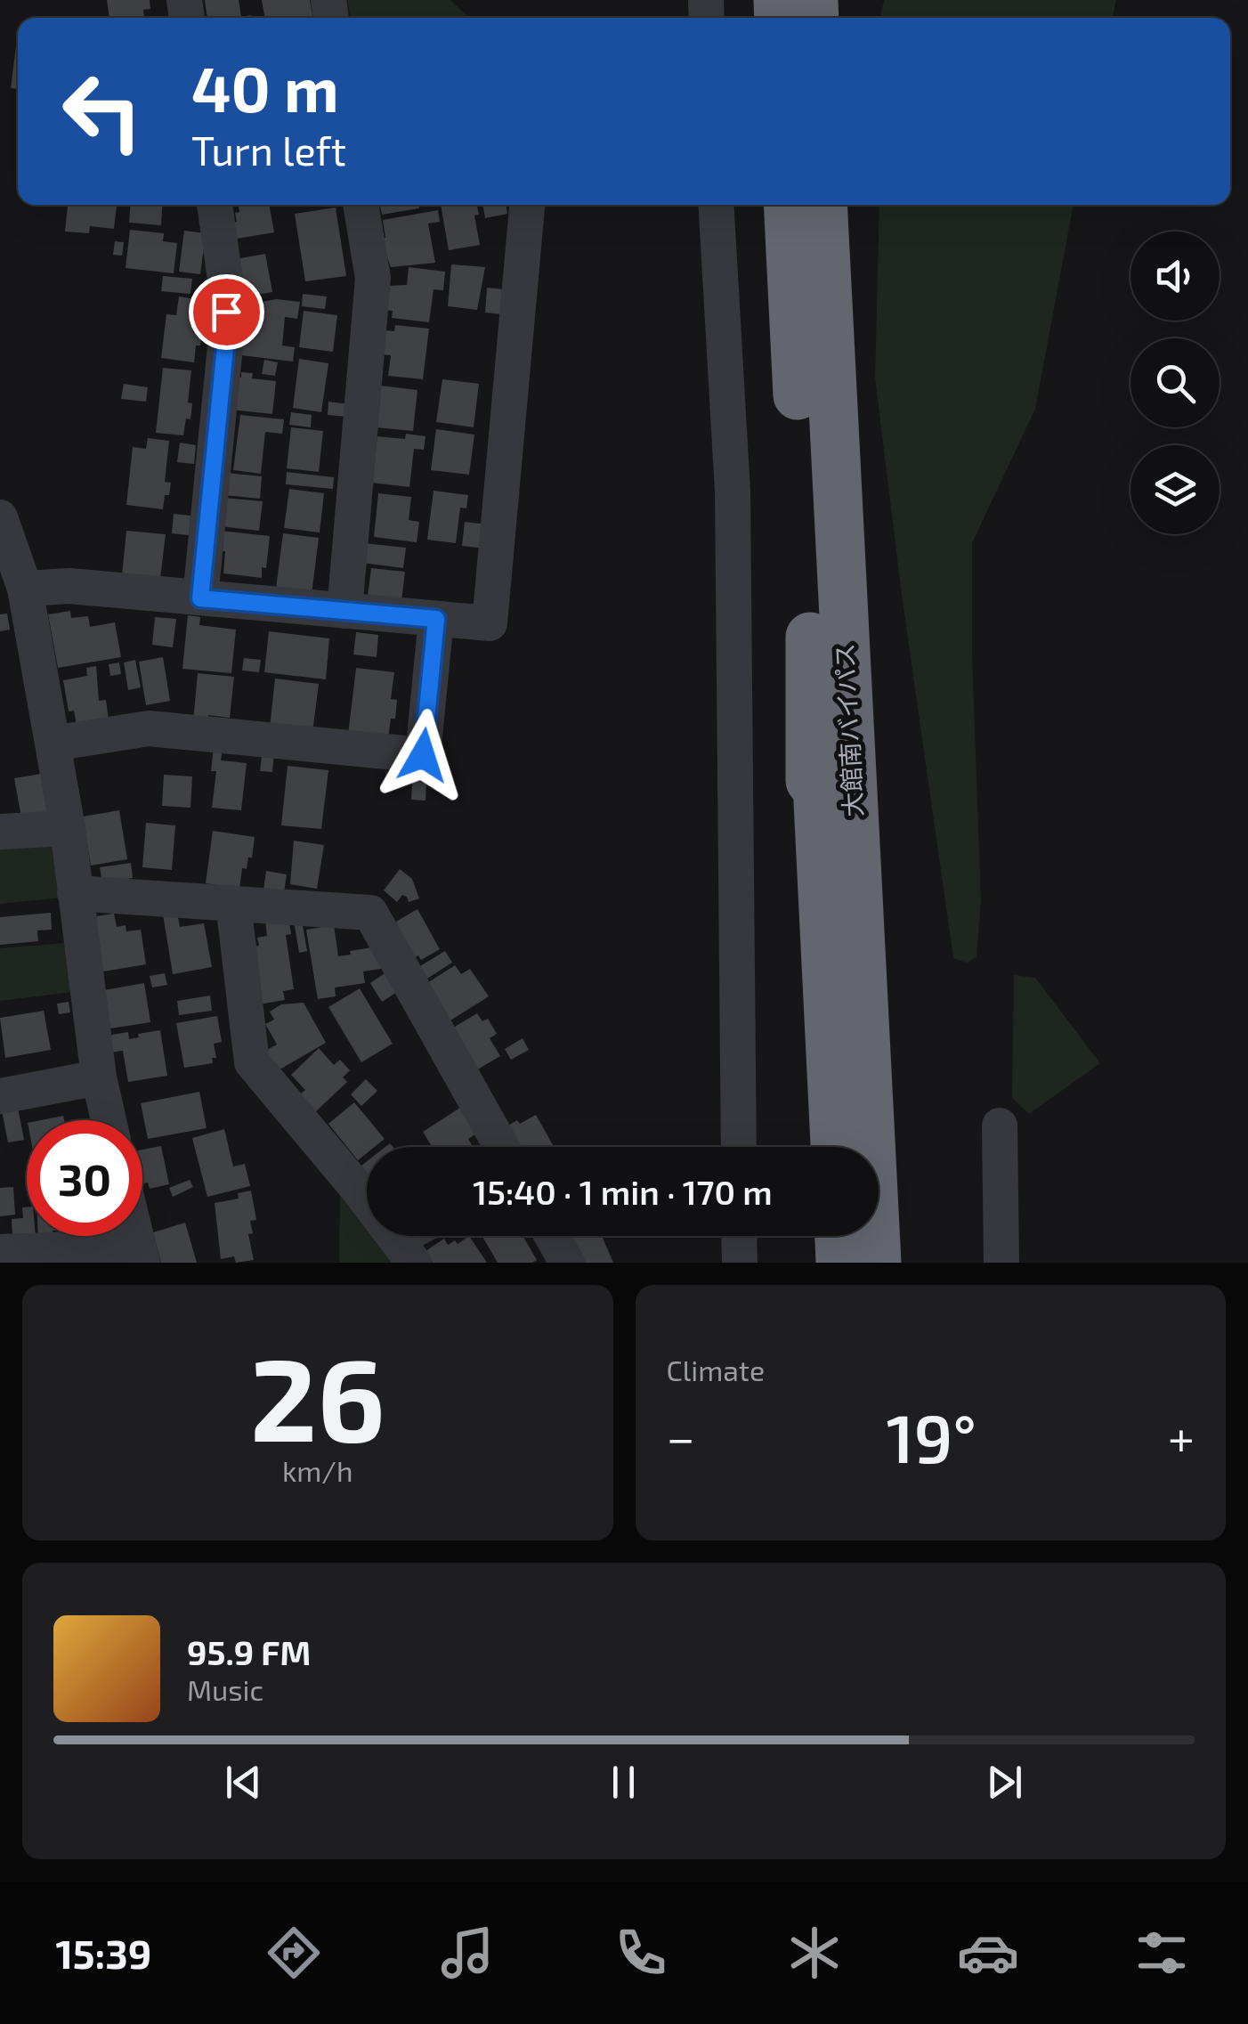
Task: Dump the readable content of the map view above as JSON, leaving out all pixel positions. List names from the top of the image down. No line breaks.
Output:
{"streets":{"highway":["大館南バイパス"]},"page":{"turn":["40 m","Turn left"],"limit":"30","trip":"15:40 · 1 min · 170 m","tile":[["26","km/h"],"Climate"],"heat":["−","19°","+"],"song":["95.9 FM","Music"],"tabs":"15:39"}}
